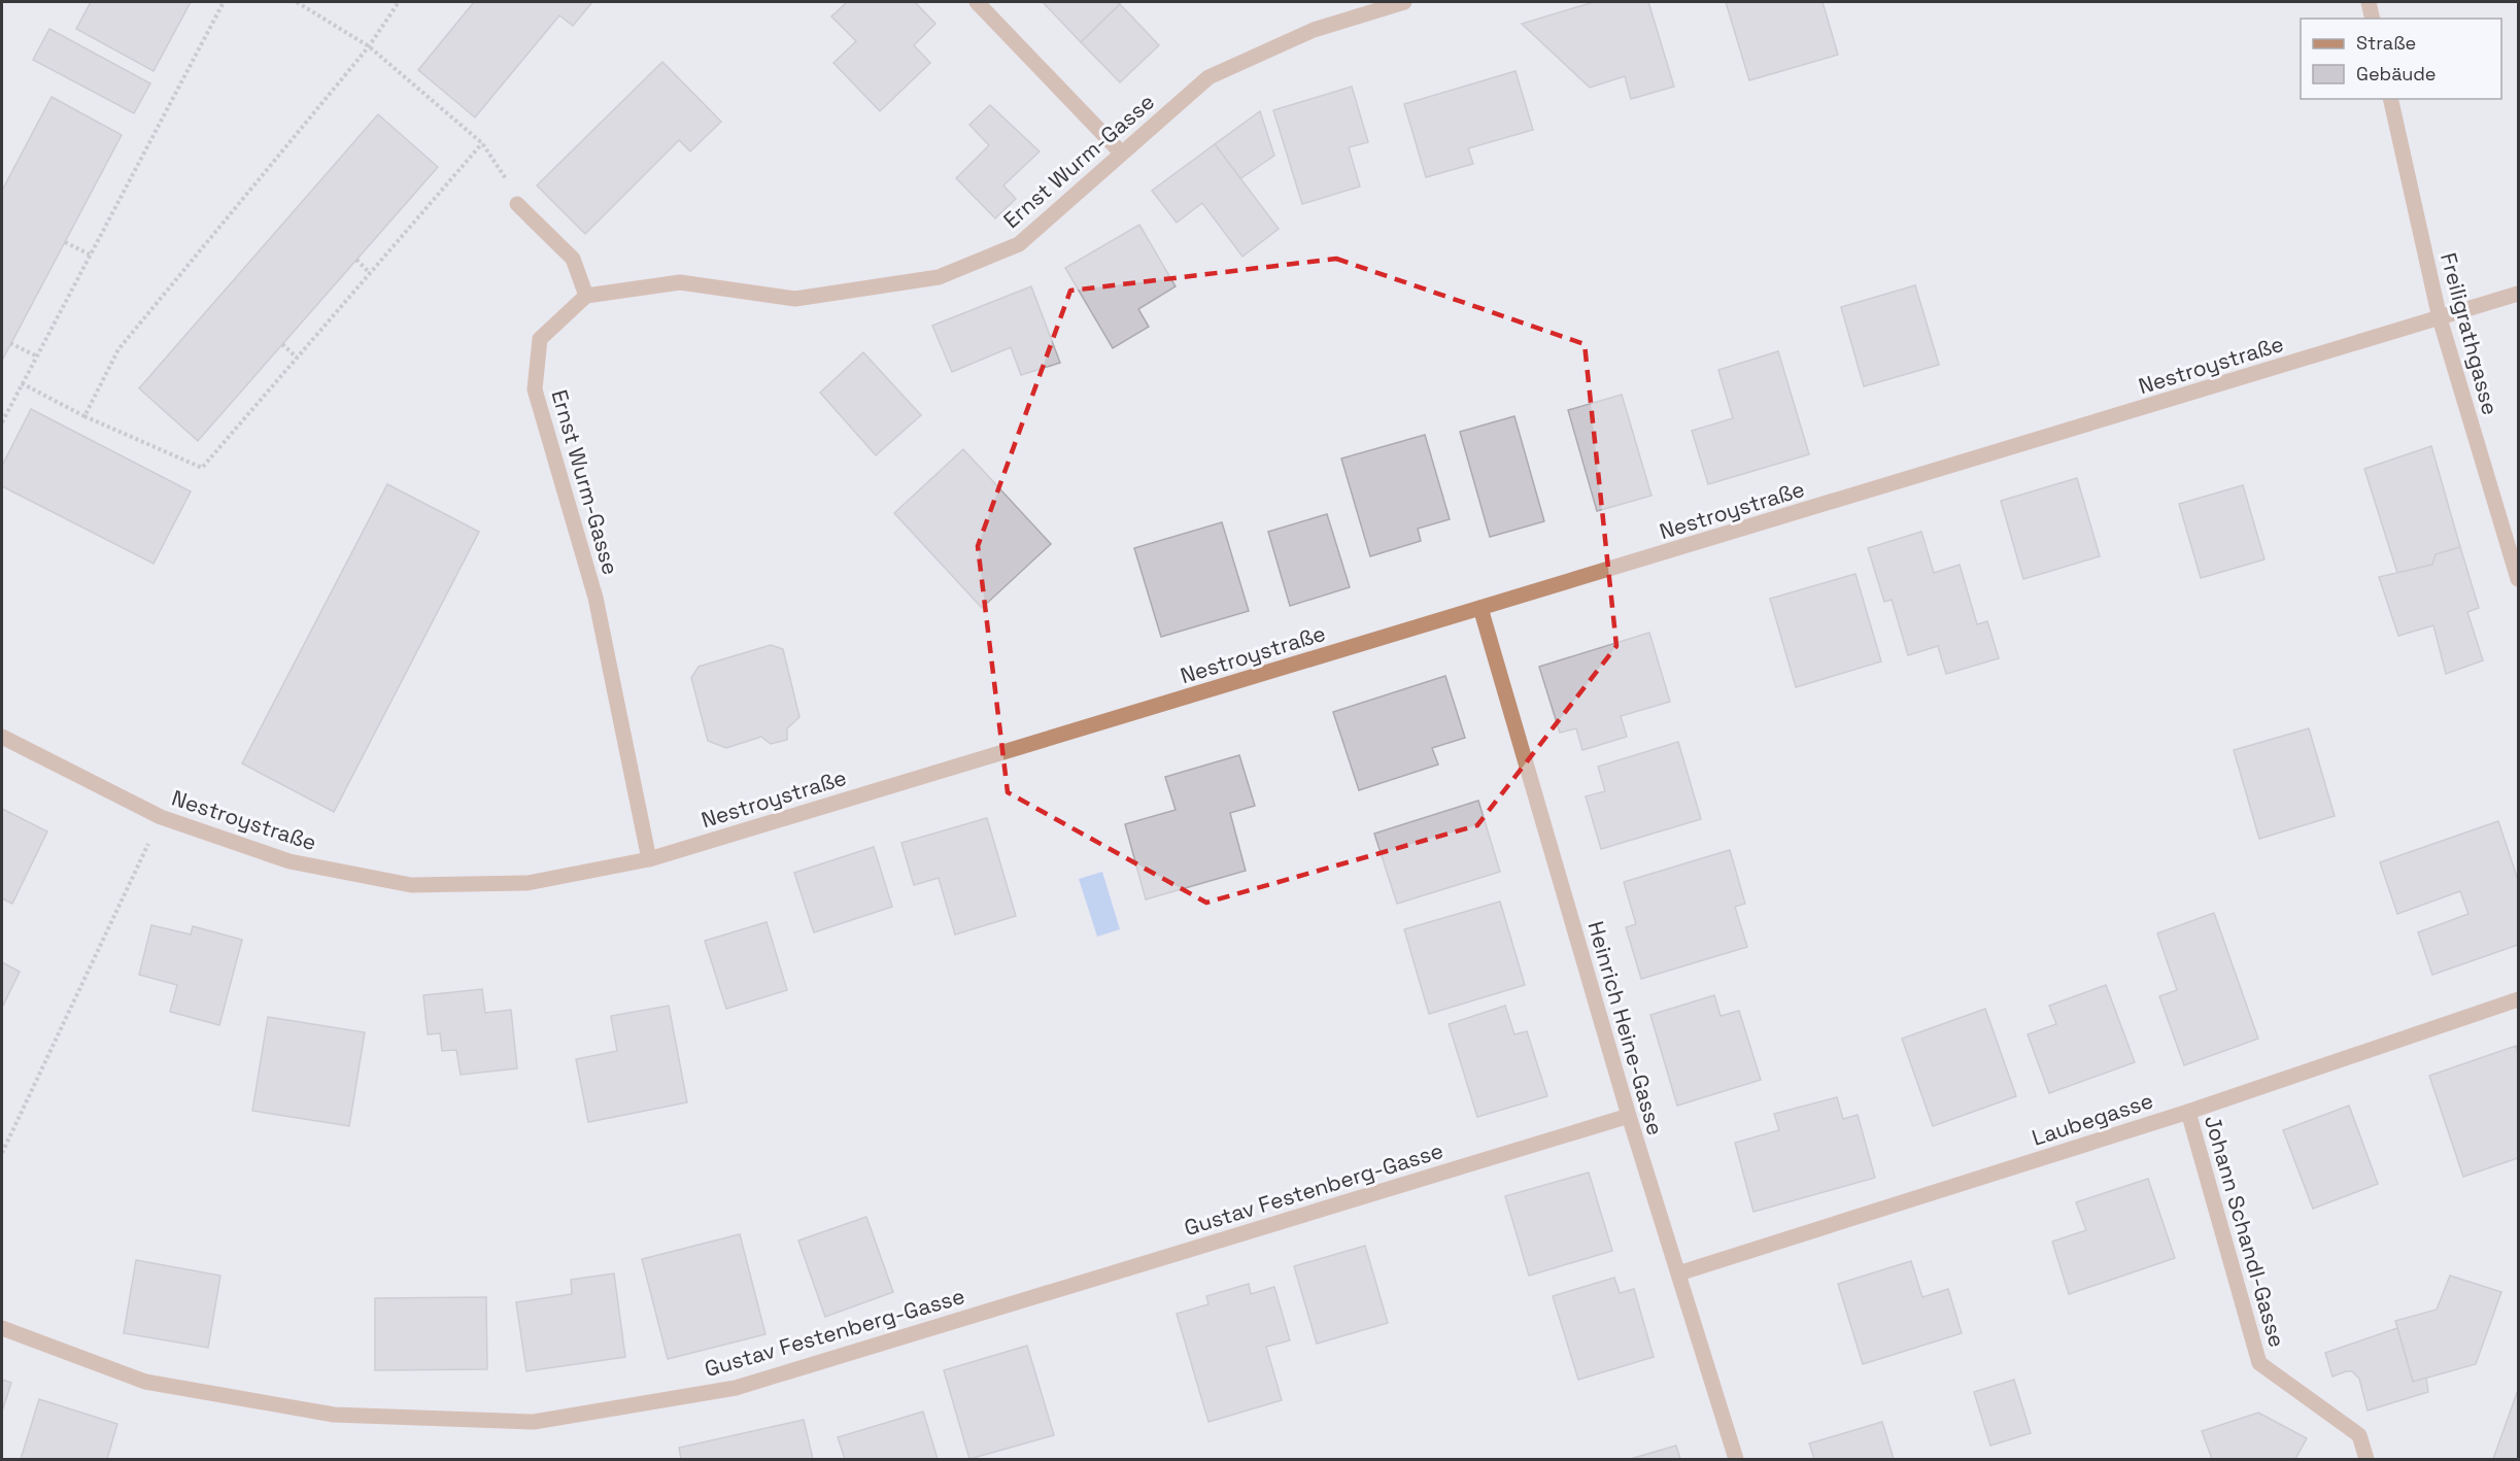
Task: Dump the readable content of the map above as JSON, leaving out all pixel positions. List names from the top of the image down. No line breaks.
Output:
{"streets":{"street":["Ernst Wurm-Gasse","Freiligrathgasse","Nestroystraße","Heinrich Heine-Gasse","Laubegasse","Gustav Festenberg-Gasse","Johann Schandl-Gasse"]},"crossings":[["Ernst Wurm-Gasse","Nestroystraße"],["Freiligrathgasse","Nestroystraße"],["Nestroystraße","Heinrich Heine-Gasse"],["Heinrich Heine-Gasse","Laubegasse"],["Heinrich Heine-Gasse","Gustav Festenberg-Gasse"],["Laubegasse","Johann Schandl-Gasse"]],"legend":["Straße","Gebäude"]}
